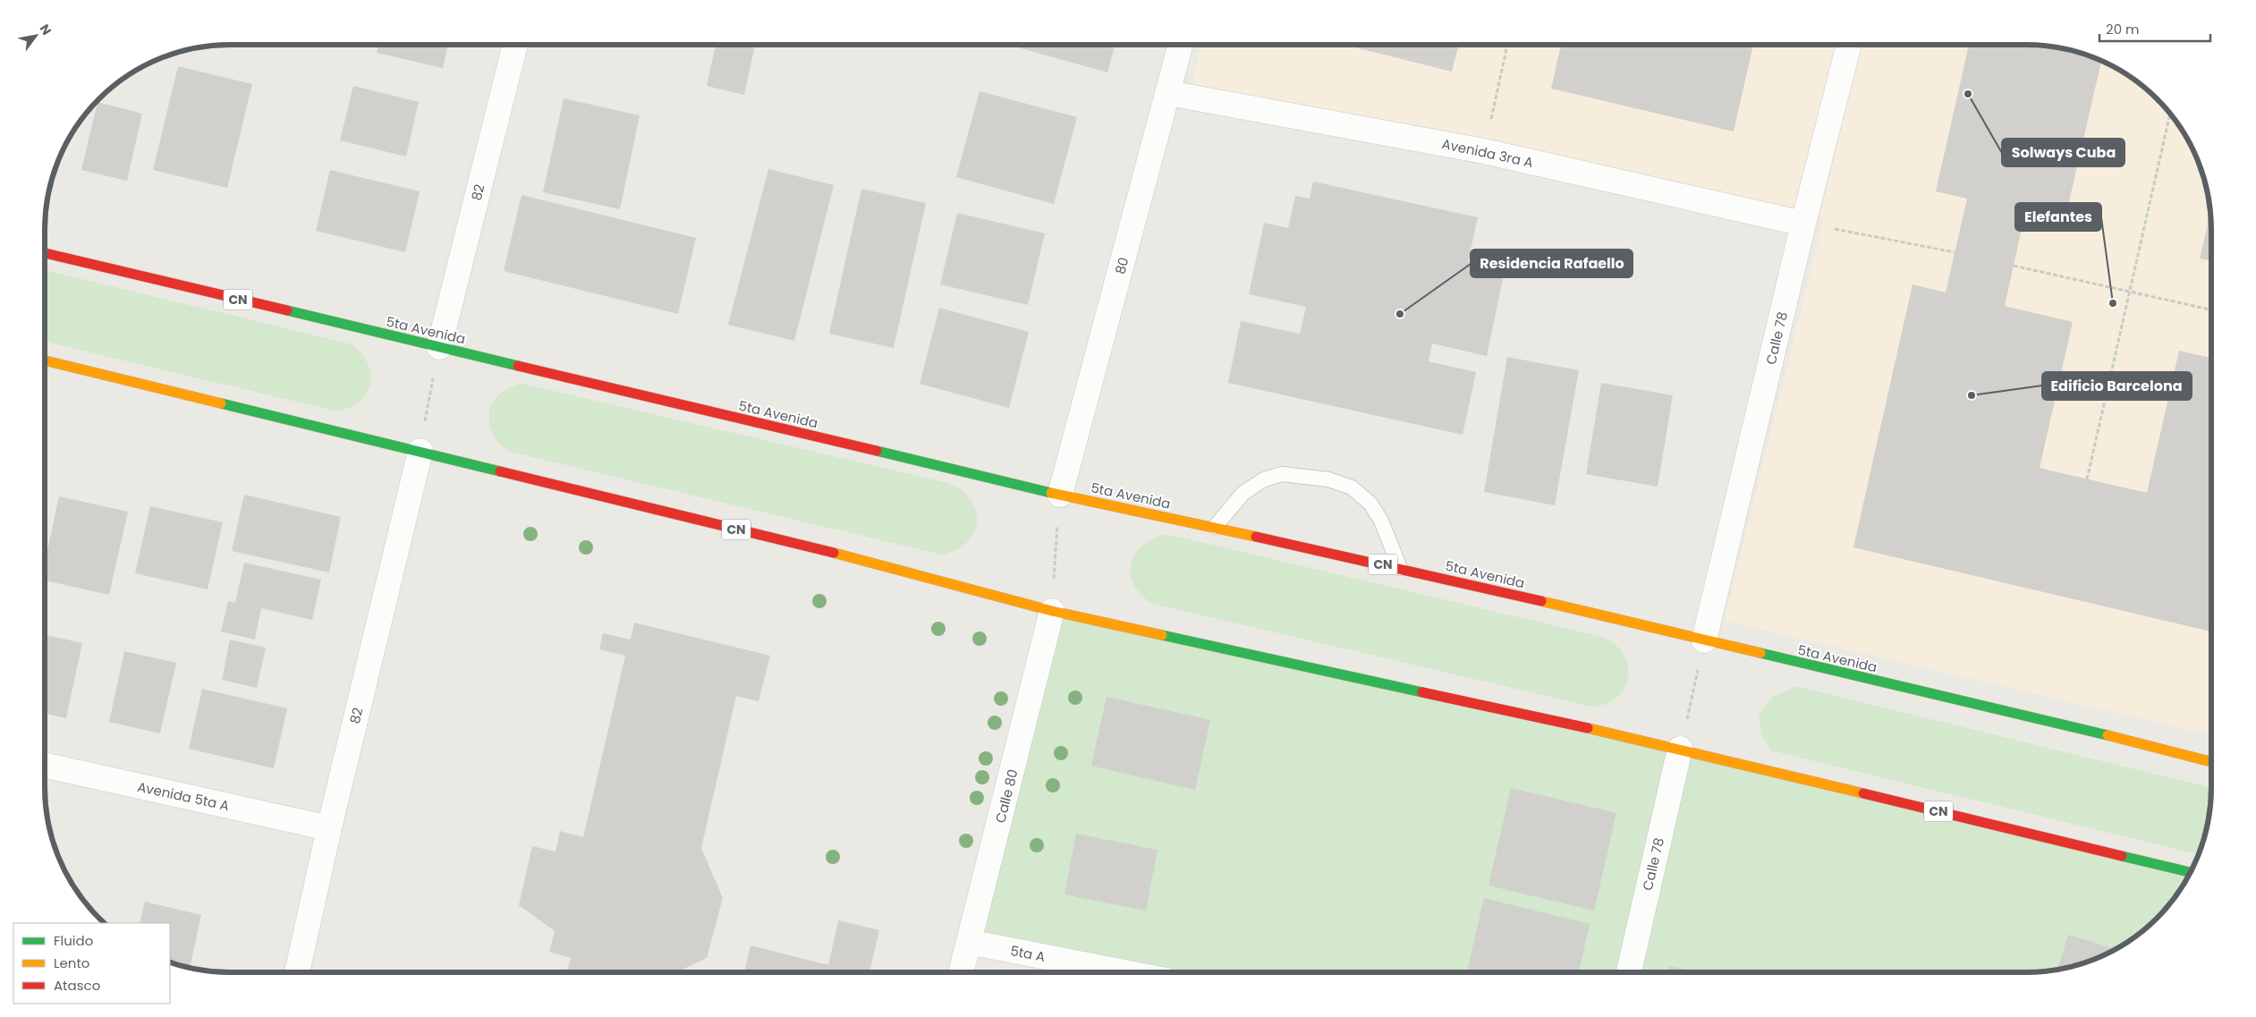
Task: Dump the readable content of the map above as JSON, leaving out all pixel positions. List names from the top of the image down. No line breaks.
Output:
{"streets":{"highway":["CN","5ta Avenida"],"street":["Avenida 3ra A","82","80","Calle 78","Avenida 5ta A","Calle 80","5ta A"]},"crossings":[["Avenida 3ra A","80"],["Avenida 3ra A","Calle 78"],["82","CN"],["82","5ta Avenida"],["82","Avenida 5ta A"],["80","5ta Avenida"],["CN","Calle 78"],["CN","Calle 80"],["5ta Avenida","Calle 78"],["Calle 80","5ta A"]],"places":["Solways Cuba","Elefantes","Residencia Rafaello","Edificio Barcelona"],"legend":["Fluido","Lento","Atasco"],"scale_bar":"20 m","north":"top right"}
